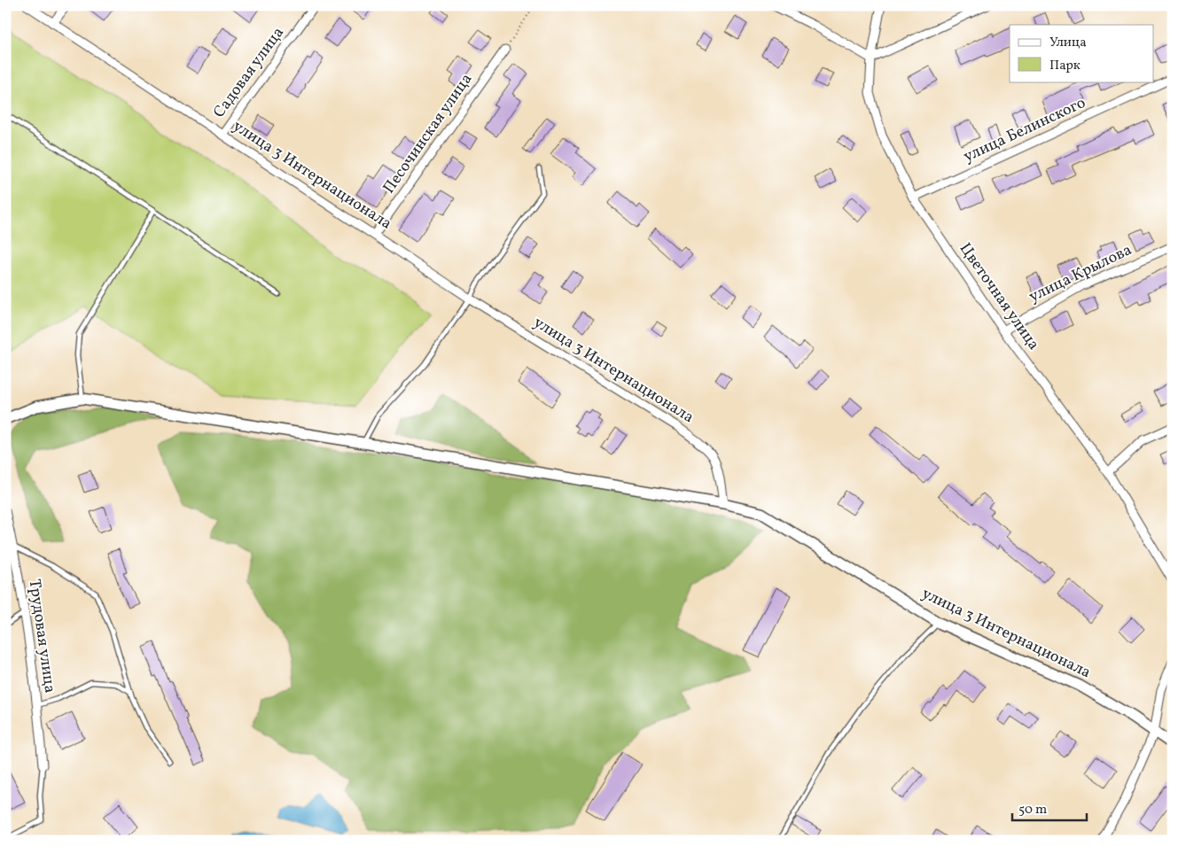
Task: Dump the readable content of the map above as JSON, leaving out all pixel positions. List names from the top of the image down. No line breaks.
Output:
{"streets":{"street":["Садовая улица","улица Белинского","Песочинская улица","улица 3 Интернационала","улица Крылова","Цветочная улица","Трудовая улица"]},"crossings":[["Садовая улица","улица 3 Интернационала"],["улица Белинского","Цветочная улица"],["Песочинская улица","улица 3 Интернационала"],["улица Крылова","Цветочная улица"]],"legend":["Улица","Парк"],"scale_bar":"50 m"}
